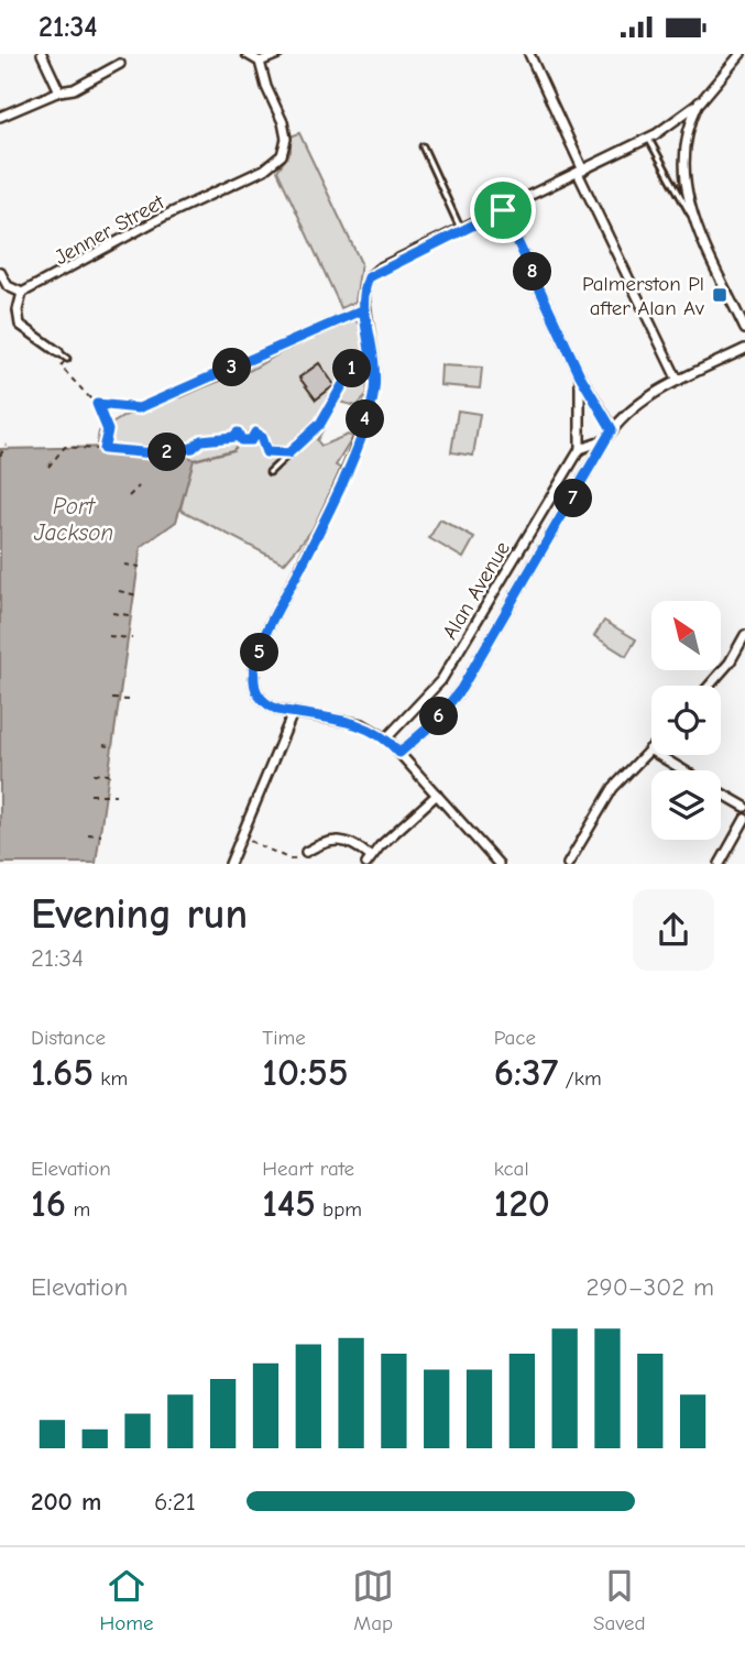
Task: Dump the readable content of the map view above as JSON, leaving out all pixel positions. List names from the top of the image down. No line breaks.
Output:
{"streets":{"street":["Jenner Street","Alan Avenue"]},"water":["Port Jackson"],"places":{"transit":["Palmerston Pl after Alan Av"]},"north":"top left","page":{"status":"21:34","pins":["8","3","1","4","2","7","5","6"],"heading":["Evening run","21:34"],"stats":[["Distance","1.65 km"],["Time","10:55"],["Pace","6:37 /km"],["Elevation","16 m"],["Heart rate","145 bpm"],["kcal","120"]],"chart":["Elevation","290–302 m"],"list":[{"name":"200 m","note":"6:21"}],"tabs":["Home","Map","Saved"]}}
